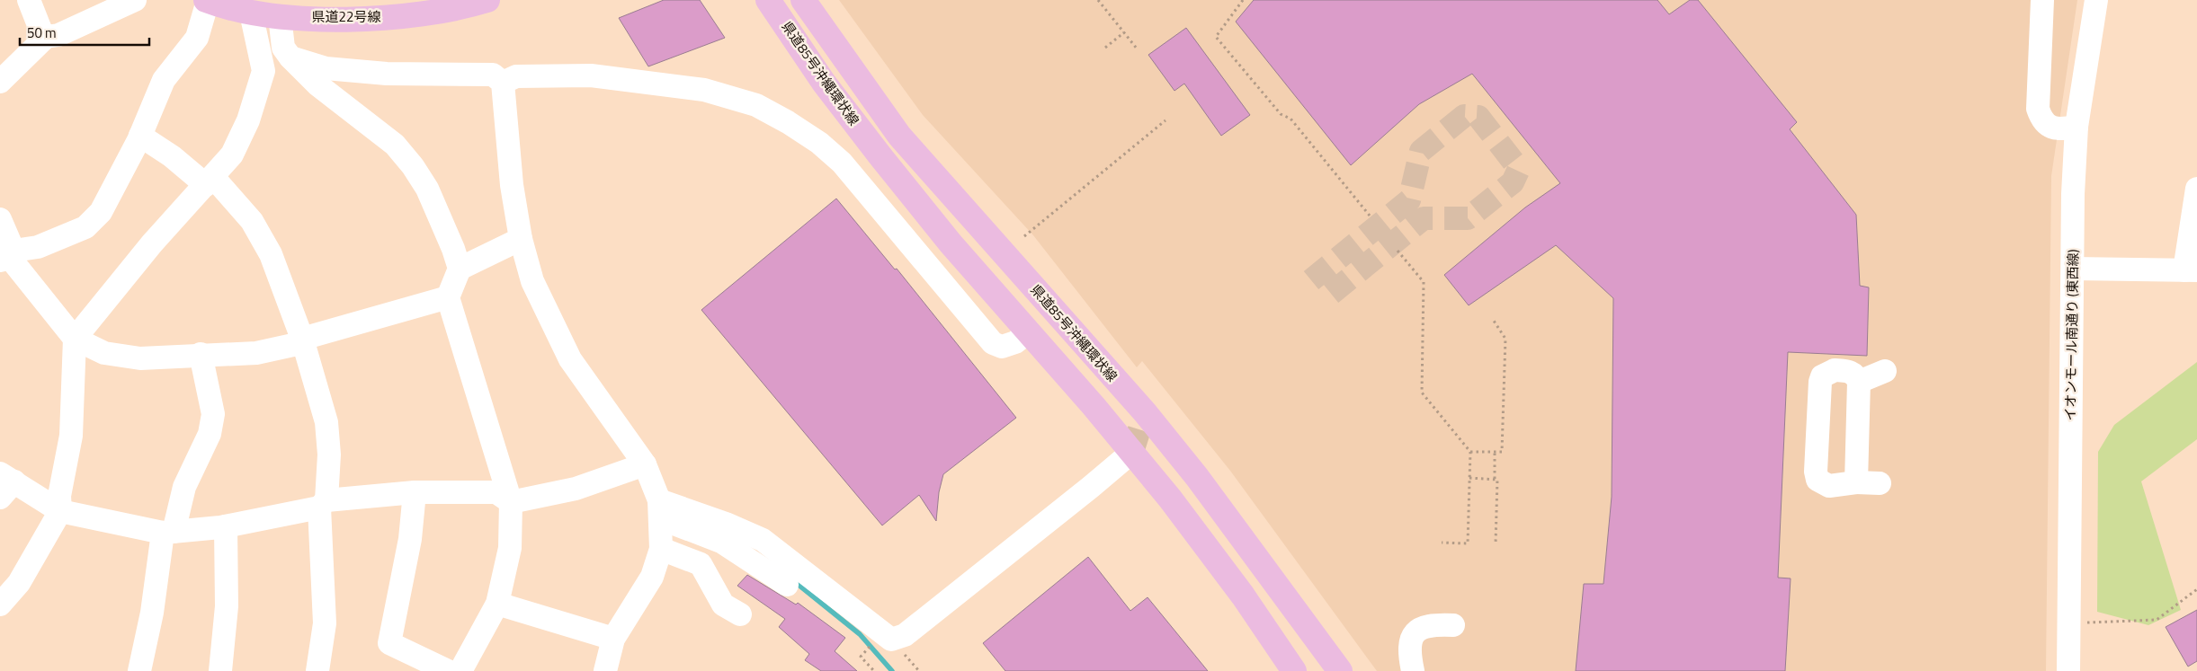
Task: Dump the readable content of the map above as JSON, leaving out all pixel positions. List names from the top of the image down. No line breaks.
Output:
{"streets":{"main road":["県道22号線","県道85号沖縄環状線"],"street":["イオンモール南通り (東西線)"]},"scale_bar":"50 m"}
